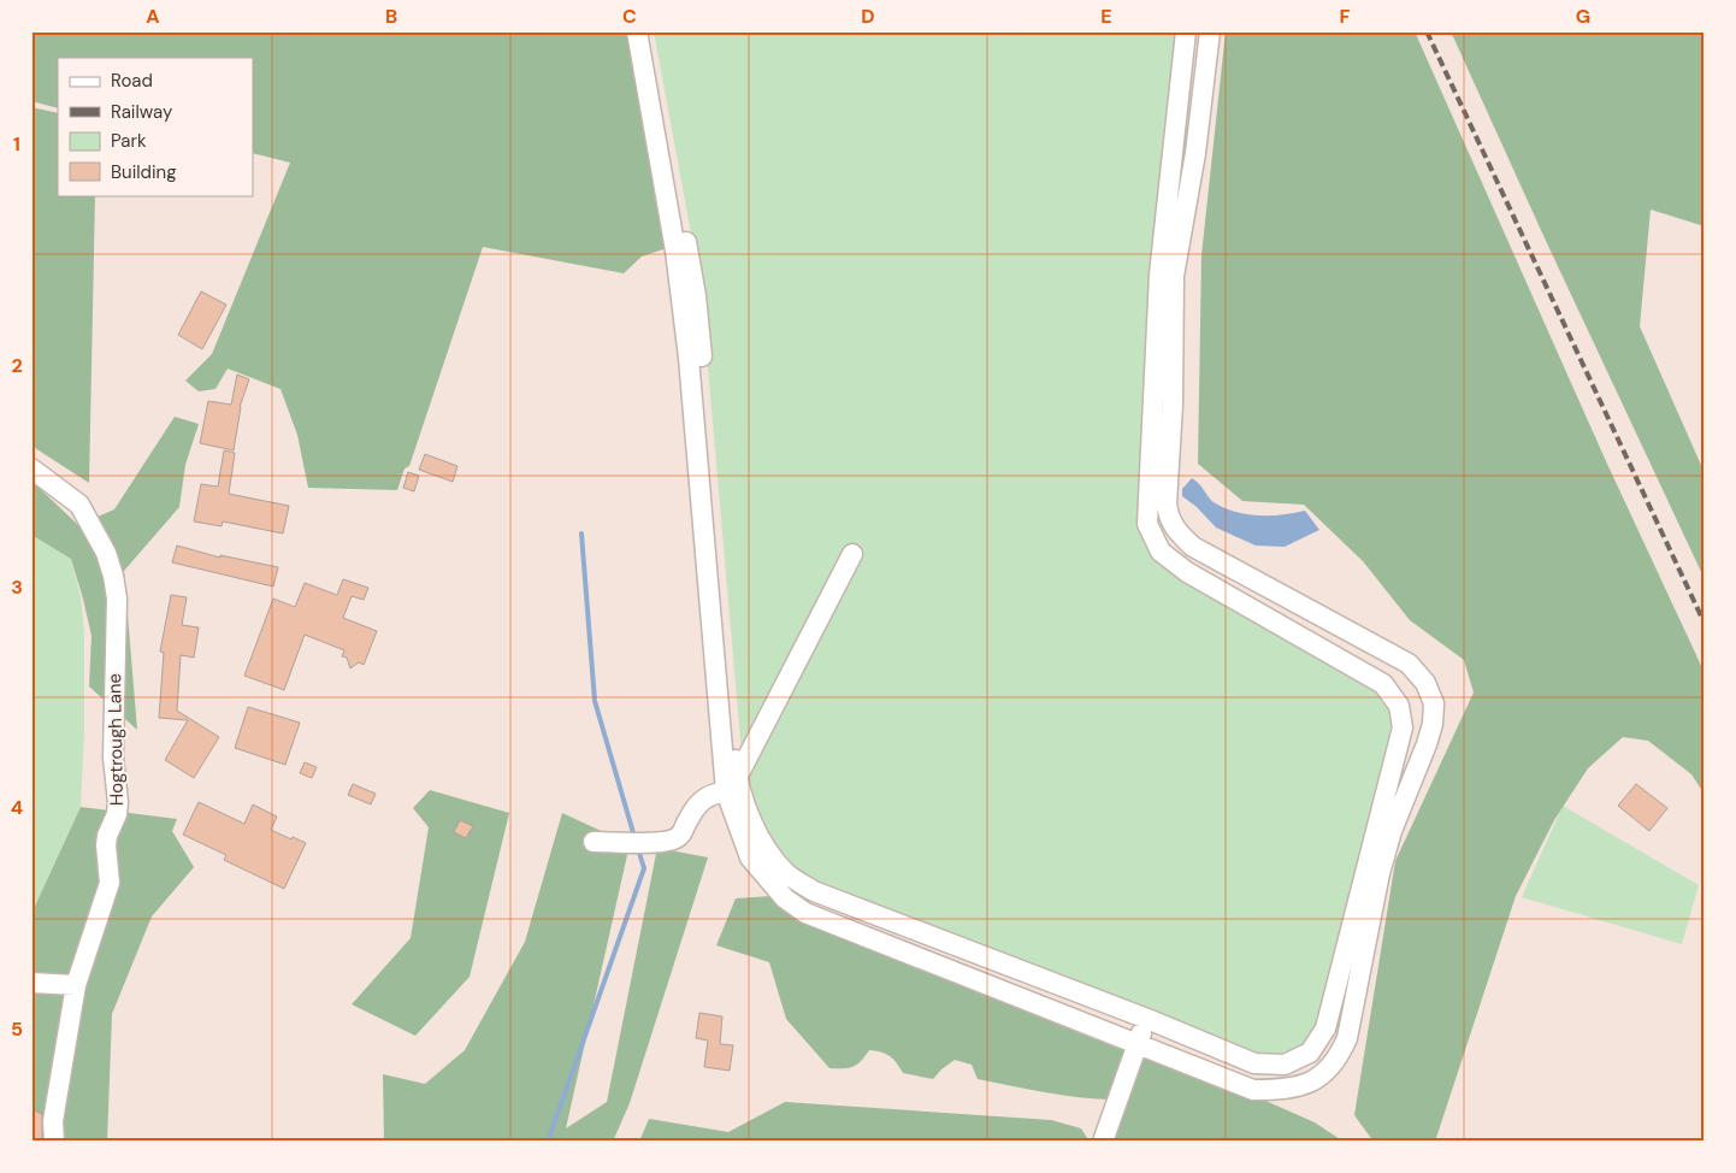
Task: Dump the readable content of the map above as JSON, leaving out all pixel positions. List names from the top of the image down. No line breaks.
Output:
{"streets":{"lane":["Hogtrough Lane"]},"legend":["Road","Railway","Park","Building"],"grid":{"columns":["A","B","C","D","E","F","G"],"rows":["1","2","3","4","5"]}}
